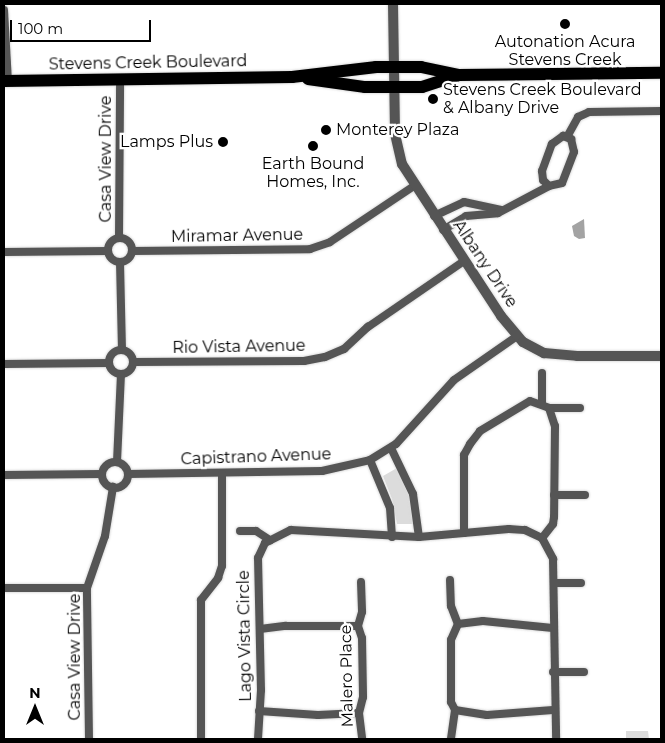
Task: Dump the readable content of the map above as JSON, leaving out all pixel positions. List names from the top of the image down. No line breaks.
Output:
{"streets":{"main road":["Stevens Creek Boulevard"],"street":["Casa View Drive","Miramar Avenue","Albany Drive","Rio Vista Avenue","Capistrano Avenue","Lago Vista Circle","Malero Place"]},"crossings":[["Stevens Creek Boulevard","Casa View Drive"],["Stevens Creek Boulevard","Albany Drive"],["Casa View Drive","Miramar Avenue"],["Casa View Drive","Capistrano Avenue"],["Miramar Avenue","Albany Drive"],["Albany Drive","Rio Vista Avenue"],["Albany Drive","Capistrano Avenue"]],"places":["Autonation Acura Stevens Creek","Stevens Creek Boulevard & Albany Drive","Monterey Plaza","Lamps Plus","Earth Bound Homes, Inc."],"scale_bar":"100 m","north":"top"}
